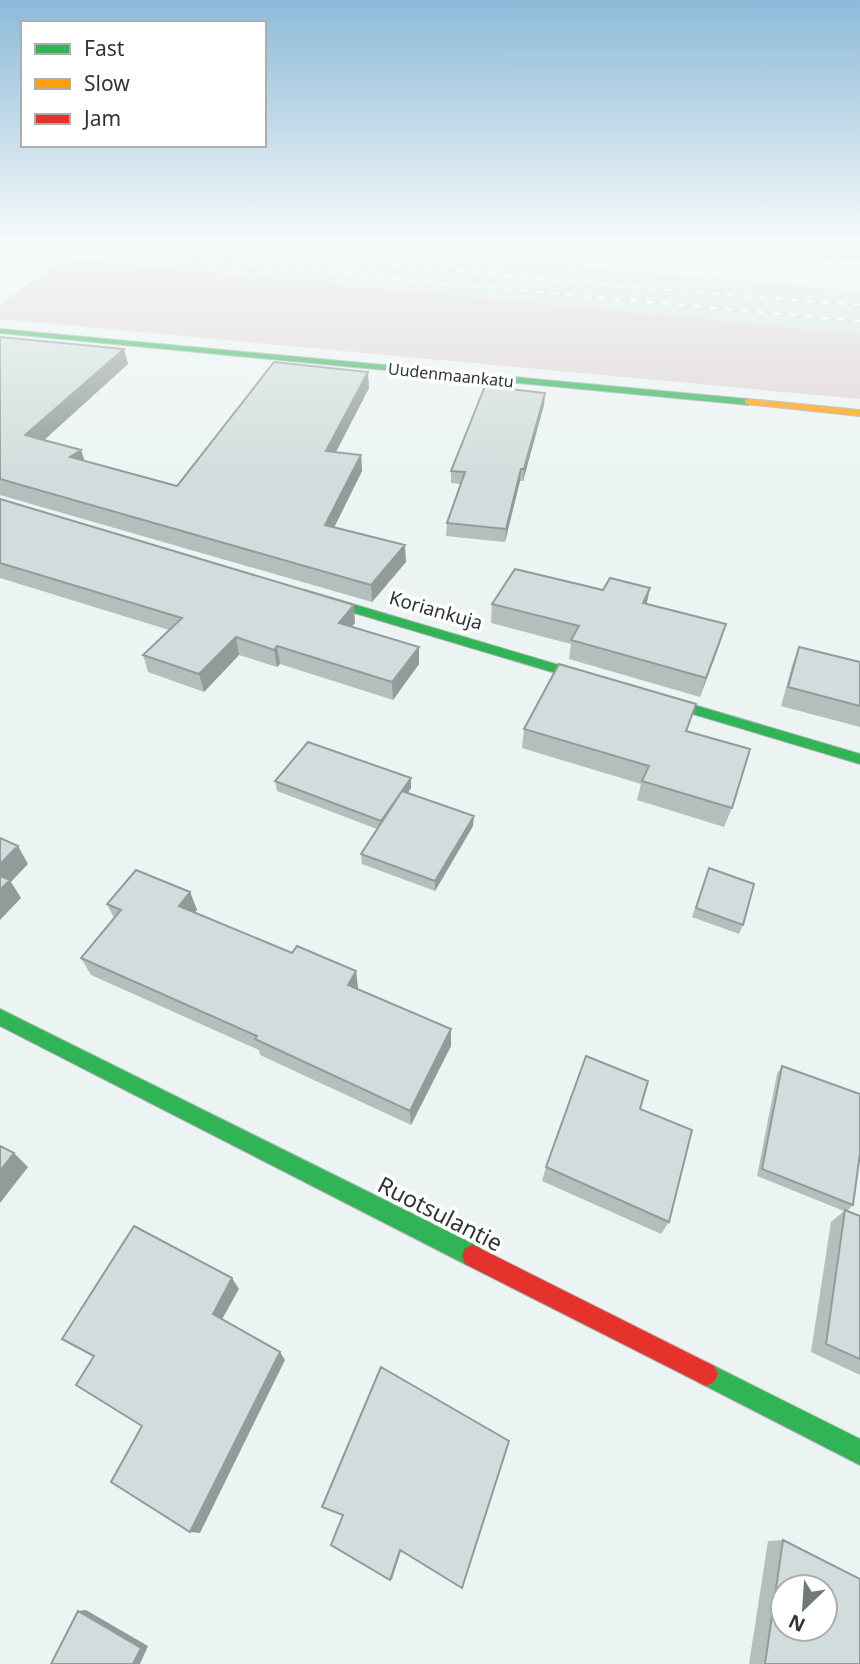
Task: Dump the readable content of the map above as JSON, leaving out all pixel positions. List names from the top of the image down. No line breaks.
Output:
{"streets":{"street":["Uudenmaankatu","Koriankuja","Ruotsulantie"]},"legend":["Fast","Slow","Jam"],"north":"bottom left"}
